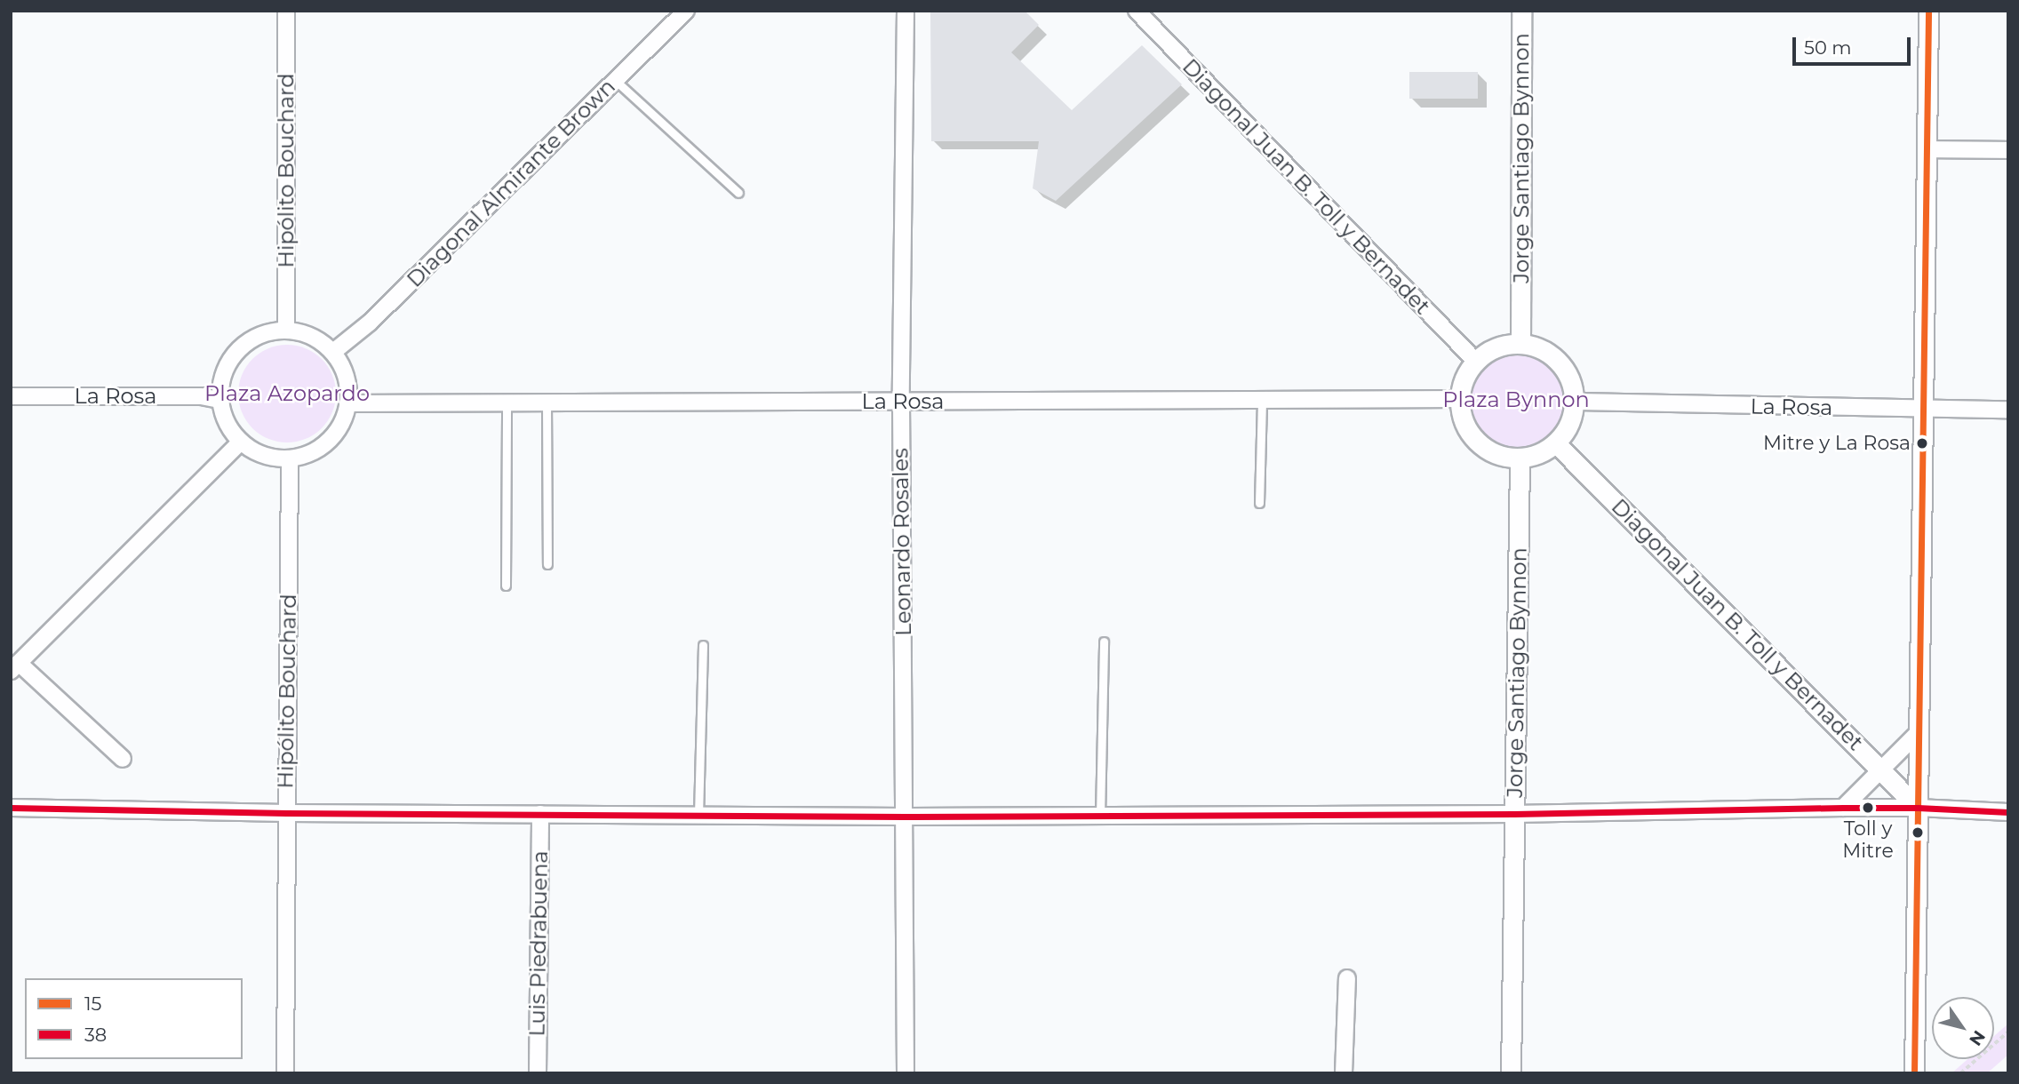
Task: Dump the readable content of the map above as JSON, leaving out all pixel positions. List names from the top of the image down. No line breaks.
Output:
{"streets":{"street":["Jorge Santiago Bynnon","Hipólito Bouchard","Diagonal Almirante Brown","Diagonal Juan B. Toll y Bernadet","La Rosa","Leonardo Rosales","Luis Piedrabuena"]},"crossings":[["Jorge Santiago Bynnon","Diagonal Juan B. Toll y Bernadet"],["Jorge Santiago Bynnon","La Rosa"],["Hipólito Bouchard","Diagonal Almirante Brown"],["Hipólito Bouchard","La Rosa"],["Diagonal Almirante Brown","La Rosa"],["Diagonal Juan B. Toll y Bernadet","La Rosa"],["La Rosa","Leonardo Rosales"]],"parks":["Plaza Azopardo","Plaza Bynnon"],"places":["Mitre y La Rosa","Toll y Mitre"],"lines":["transit line 15","transit line 38"],"legend":["15","38"],"scale_bar":"50 m","north":"bottom right"}
